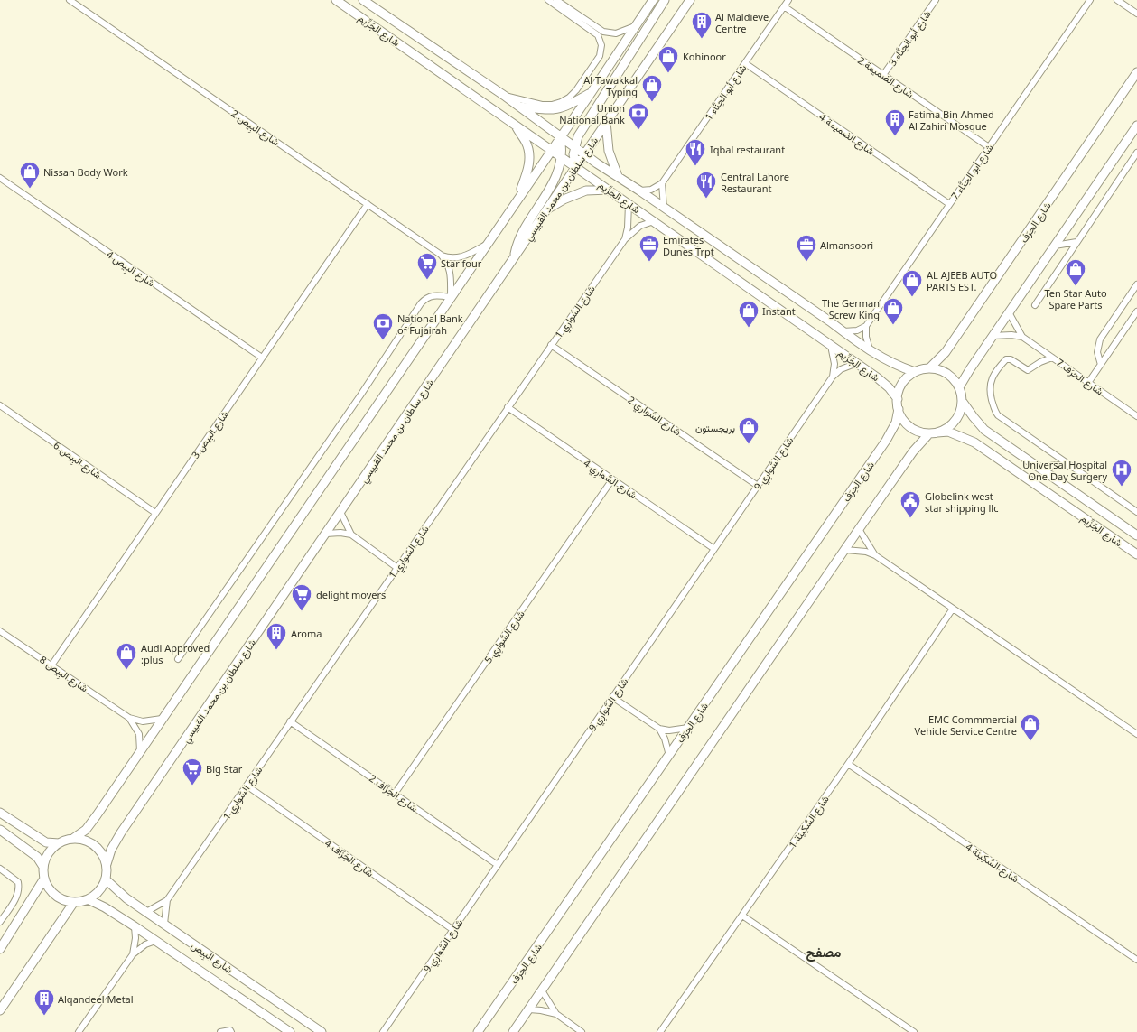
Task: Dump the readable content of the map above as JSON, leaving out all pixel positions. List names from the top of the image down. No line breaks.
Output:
{"streets":{"street":["شارع الجَزِّيم","شارع أبو الحِنَّاء 3","شارع الضميمة 2","شارع أبو الحِنَّاء 1","شارع البِيص 2","شارع الضميمة 4","شارع أبو الحِنَّاء 7","شارع سلطان بن محمد القبيسي","شارع الحِرَف","شارع البِيص 4","شارع السَّوارِي 1","شارع الحرَف 7","شارع السَّوارِي 2","شارع البِيص 3","شارع البِيص 6","شارع السَّوارِي 9","شارع السَّوارِي 4","شارع السَّوارِي 5","شارع البِيص 8","شارع الجَزَّاف 2","شارع السَّكِينة 1","شارع الجَزَّاف 4","شارع السَّكِينة 4","شارع البِيص"]},"crossings":[["شارع الجَزِّيم","شارع سلطان بن محمد القبيسي"],["شارع الجَزِّيم","شارع الحِرَف"],["شارع الجَزِّيم","شارع السَّوارِي 1"],["شارع الجَزِّيم","شارع السَّوارِي 9"],["شارع أبو الحِنَّاء 3","شارع الضميمة 2"],["شارع الضميمة 2","شارع أبو الحِنَّاء 1"],["شارع الضميمة 2","شارع أبو الحِنَّاء 7"],["شارع أبو الحِنَّاء 1","شارع الضميمة 4"],["شارع البِيص 2","شارع البِيص 3"],["شارع الضميمة 4","شارع أبو الحِنَّاء 7"],["شارع سلطان بن محمد القبيسي","شارع البِيص"],["شارع البِيص 4","شارع البِيص 3"],["شارع السَّوارِي 1","شارع السَّوارِي 2"],["شارع السَّوارِي 1","شارع السَّوارِي 4"],["شارع السَّوارِي 1","شارع الجَزَّاف 2"],["شارع السَّوارِي 1","شارع الجَزَّاف 4"],["شارع السَّوارِي 1","شارع البِيص"],["شارع السَّوارِي 2","شارع السَّوارِي 9"],["شارع البِيص 3","شارع البِيص 6"],["شارع البِيص 3","شارع البِيص 8"],["شارع السَّوارِي 9","شارع السَّوارِي 4"],["شارع السَّوارِي 9","شارع الجَزَّاف 2"],["شارع السَّوارِي 9","شارع الجَزَّاف 4"],["شارع السَّوارِي 4","شارع السَّوارِي 5"],["شارع السَّوارِي 5","شارع الجَزَّاف 2"],["شارع السَّكِينة 1","شارع السَّكِينة 4"]],"districts":["مصفح"],"places":{"building":["Al Maldieve Centre","Fatima Bin Ahmed Al Zahiri Mosque","Aroma","Alqandeel Metal"],"shop":["Kohinoor","Al Tawakkal Typing","Nissan Body Work","Ten Star Auto Spare Parts","AL AJEEB AUTO PARTS EST.","The German Screw King","Instant","بريجستون","Audi Approved :plus","EMC Commmercial Vehicle Service Centre"],"bank":["Union National Bank","National Bank of Fujairah"],"restaurant":["Iqbal restaurant","Central Lahore Restaurant"],"office":["Emirates Dunes Trpt","Almansoori"],"supermarket":["Star four","delight movers","Big Star"],"hospital":["Universal Hospital One Day Surgery"],"public building":["Globelink west star shipping llc"]}}
